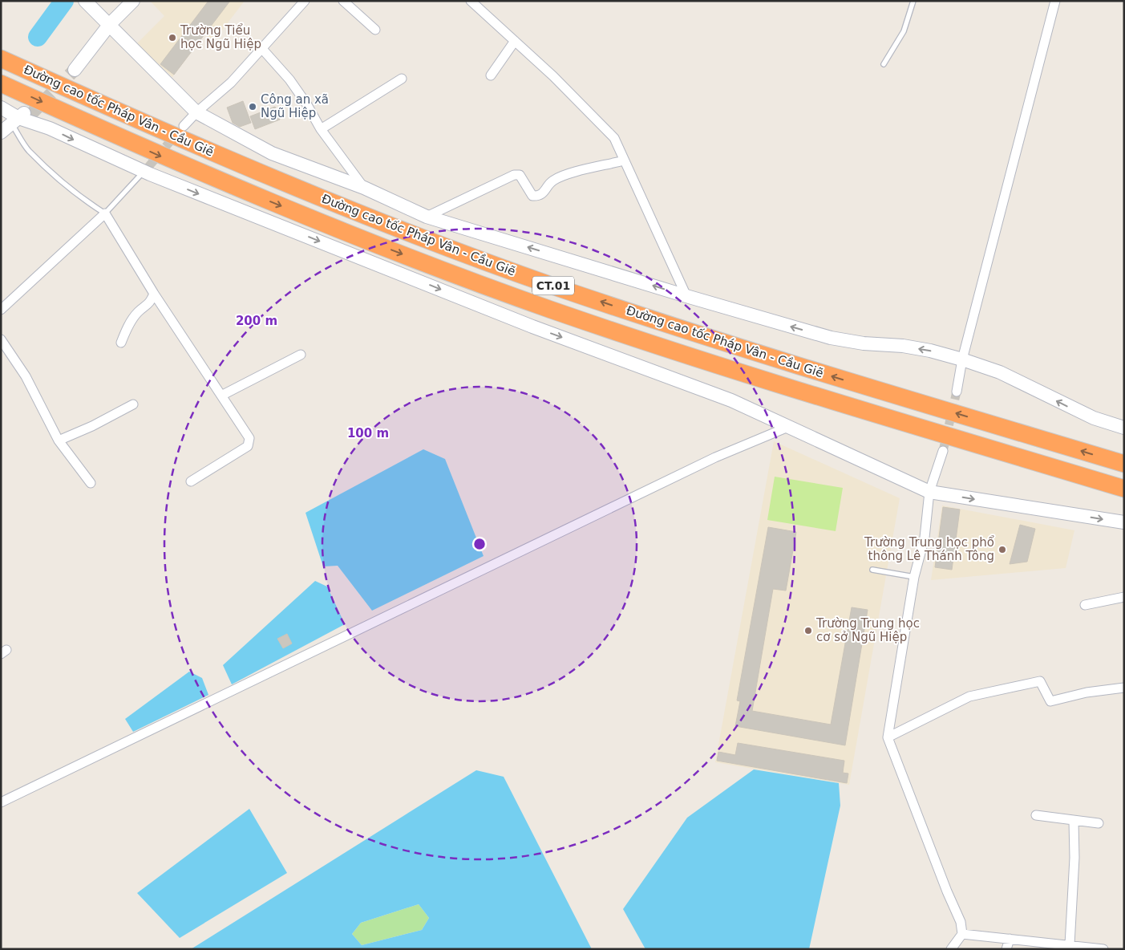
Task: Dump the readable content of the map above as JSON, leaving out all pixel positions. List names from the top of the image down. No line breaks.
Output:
{"streets":{"highway":["Đường cao tốc Pháp Vân - Cầu Giẽ","CT.01"]},"places":["Trường Tiểu học Ngũ Hiệp","Công an xã Ngũ Hiệp","Trường Trung học phổ thông Lê Thánh Tông","Trường Trung học cơ sở Ngũ Hiệp"],"rings":["200 m","100 m"]}
